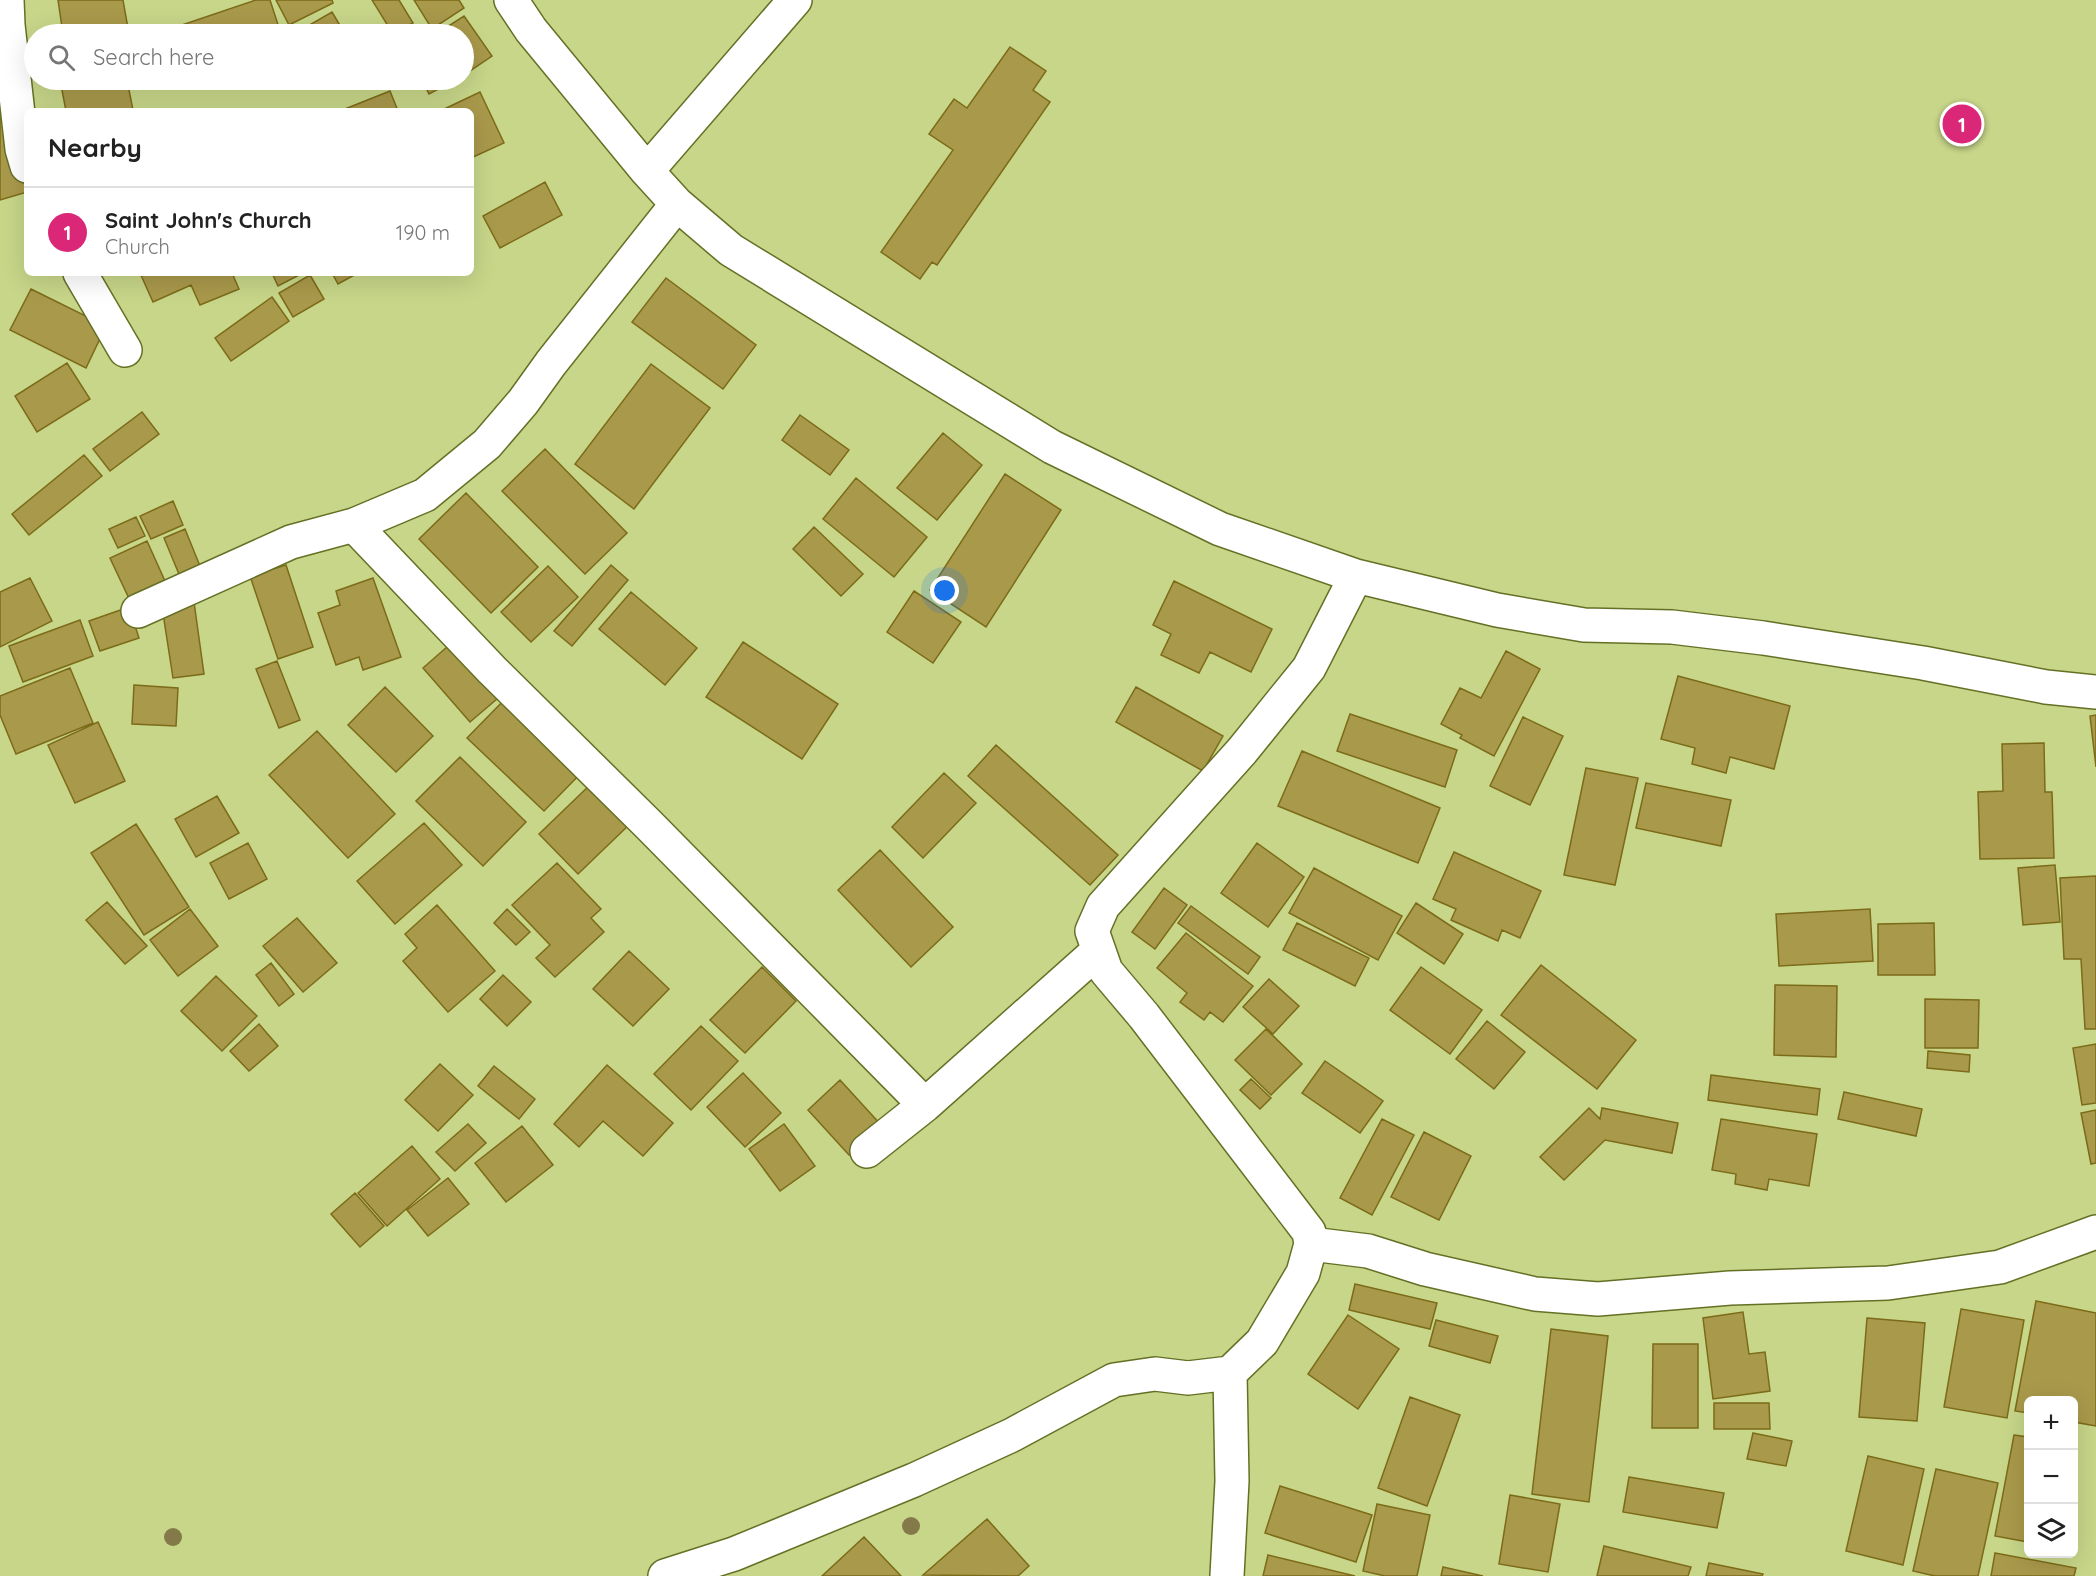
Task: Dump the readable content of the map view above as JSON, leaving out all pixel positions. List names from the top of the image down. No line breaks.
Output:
{"page":{"search":"Search here","pins":"1","heading":"Nearby","list":[{"mark":"1","name":"Saint John's Church","note":"Church","value":"190 m"}],"map_buttons":["+","−"]}}
